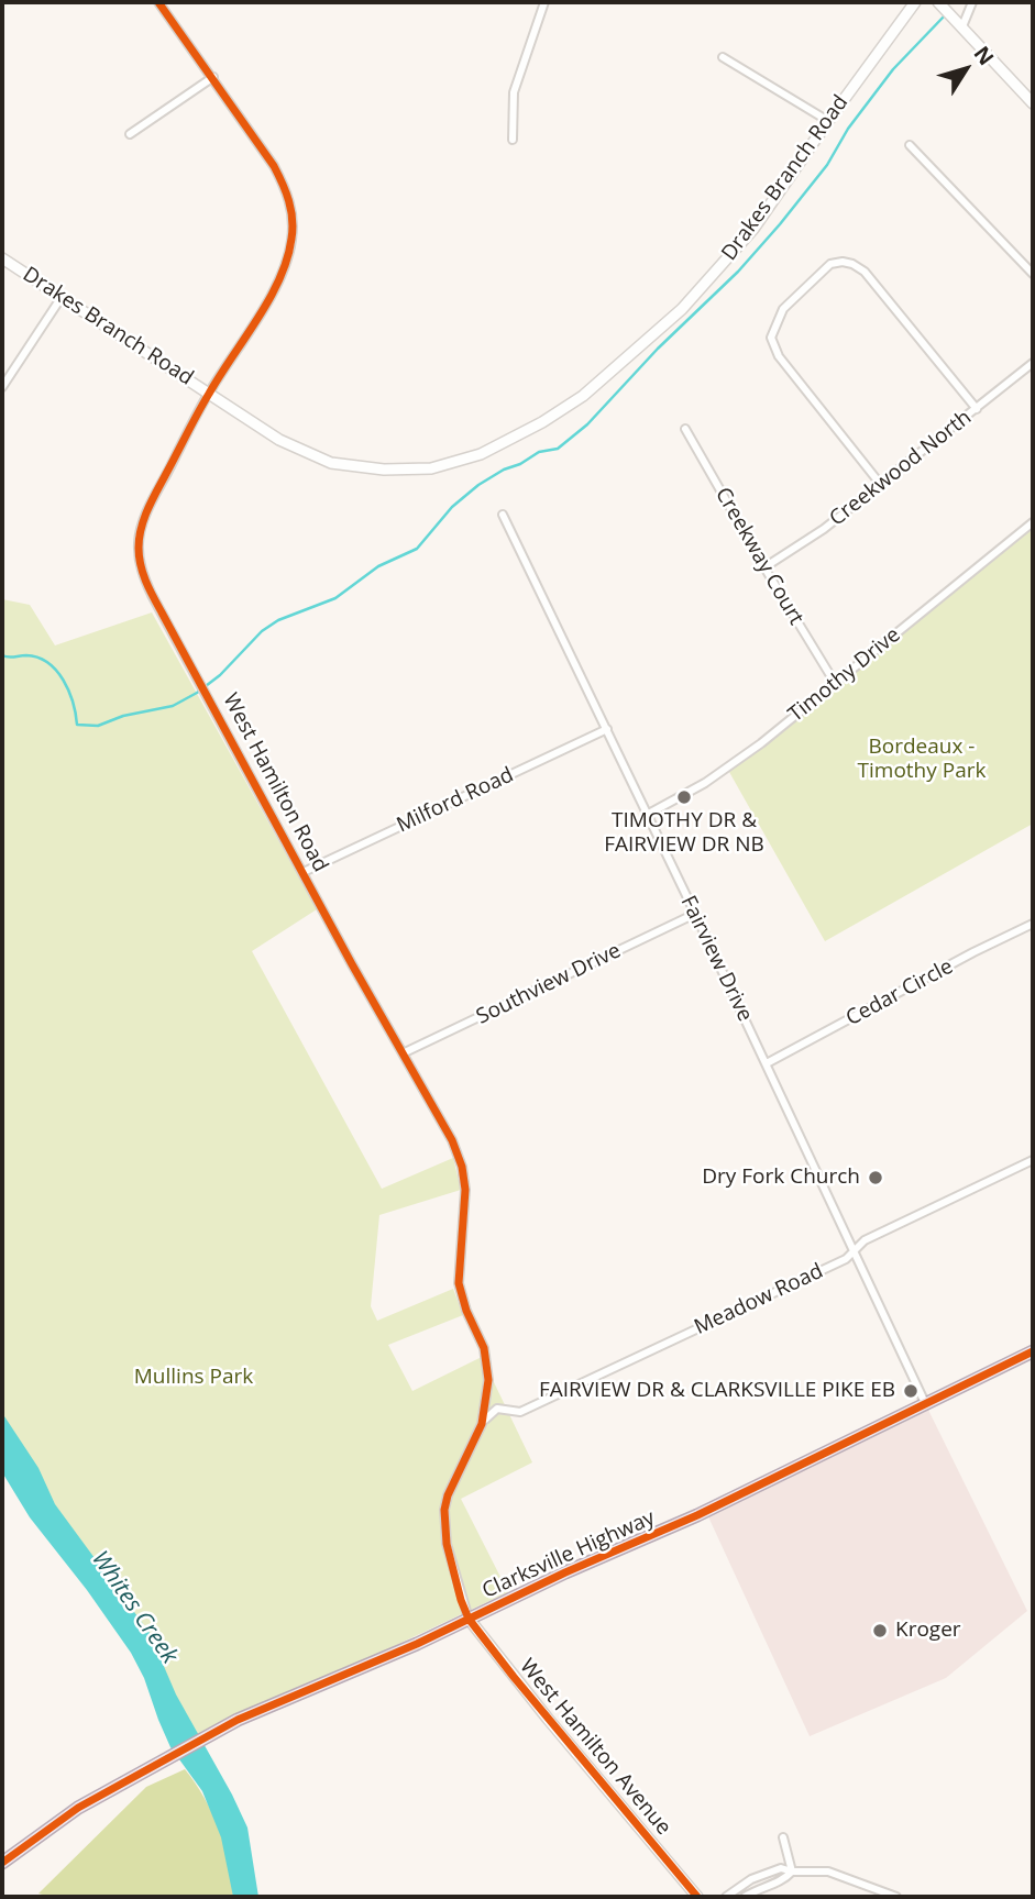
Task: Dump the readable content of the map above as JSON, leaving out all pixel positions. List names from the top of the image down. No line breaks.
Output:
{"streets":{"main road":["Clarksville Highway"],"street":["Drakes Branch Road","Creekwood North","Creekway Court","Timothy Drive","West Hamilton Road","Milford Road","Fairview Drive","Southview Drive","Cedar Circle","Meadow Road","West Hamilton Avenue"]},"crossings":[["Drakes Branch Road","West Hamilton Road"],["Creekwood North","Creekway Court"],["Creekway Court","Timothy Drive"],["Timothy Drive","Fairview Drive"],["West Hamilton Road","Milford Road"],["West Hamilton Road","Southview Drive"],["West Hamilton Road","Meadow Road"],["West Hamilton Road","Clarksville Highway"],["West Hamilton Road","West Hamilton Avenue"],["Milford Road","Fairview Drive"],["Fairview Drive","Southview Drive"],["Fairview Drive","Cedar Circle"],["Fairview Drive","Meadow Road"],["Fairview Drive","Clarksville Highway"],["Clarksville Highway","West Hamilton Avenue"]],"water":["Whites Creek"],"parks":["Bordeaux - Timothy Park","Mullins Park"],"places":["TIMOTHY DR & FAIRVIEW DR NB","Dry Fork Church","FAIRVIEW DR & CLARKSVILLE PIKE EB","Kroger"],"north":"top right"}
